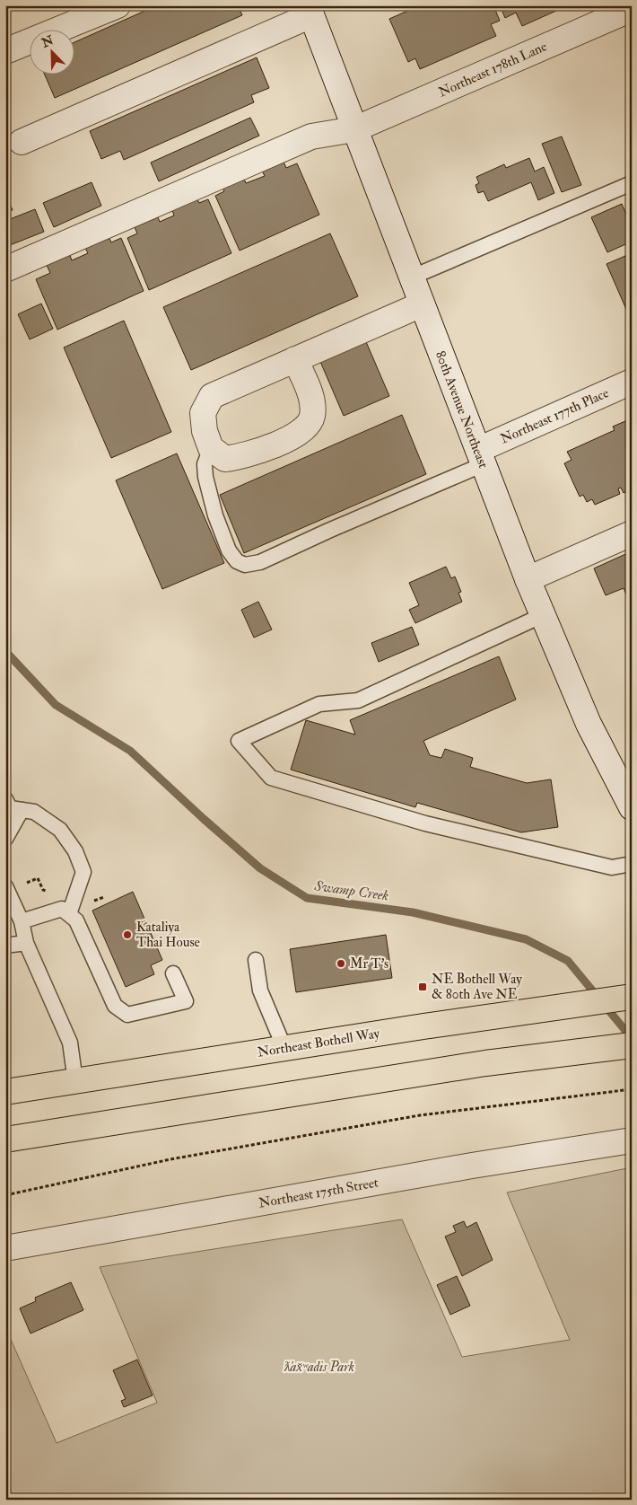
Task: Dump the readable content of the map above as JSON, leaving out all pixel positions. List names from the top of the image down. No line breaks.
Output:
{"streets":{"main road":["Northeast Bothell Way"],"street":["Northeast 178th Lane","80th Avenue Northeast","Northeast 177th Place","Northeast 175th Street"]},"crossings":[["Northeast 178th Lane","80th Avenue Northeast"],["80th Avenue Northeast","Northeast 177th Place"]],"water":["Swamp Creek"],"parks":["ƛ̕ax̌ʷadis Park"],"places":{"other":["Kataliya Thai House","Mr T's"],"transit":["NE Bothell Way & 80th Ave NE"]},"north":"top left"}
